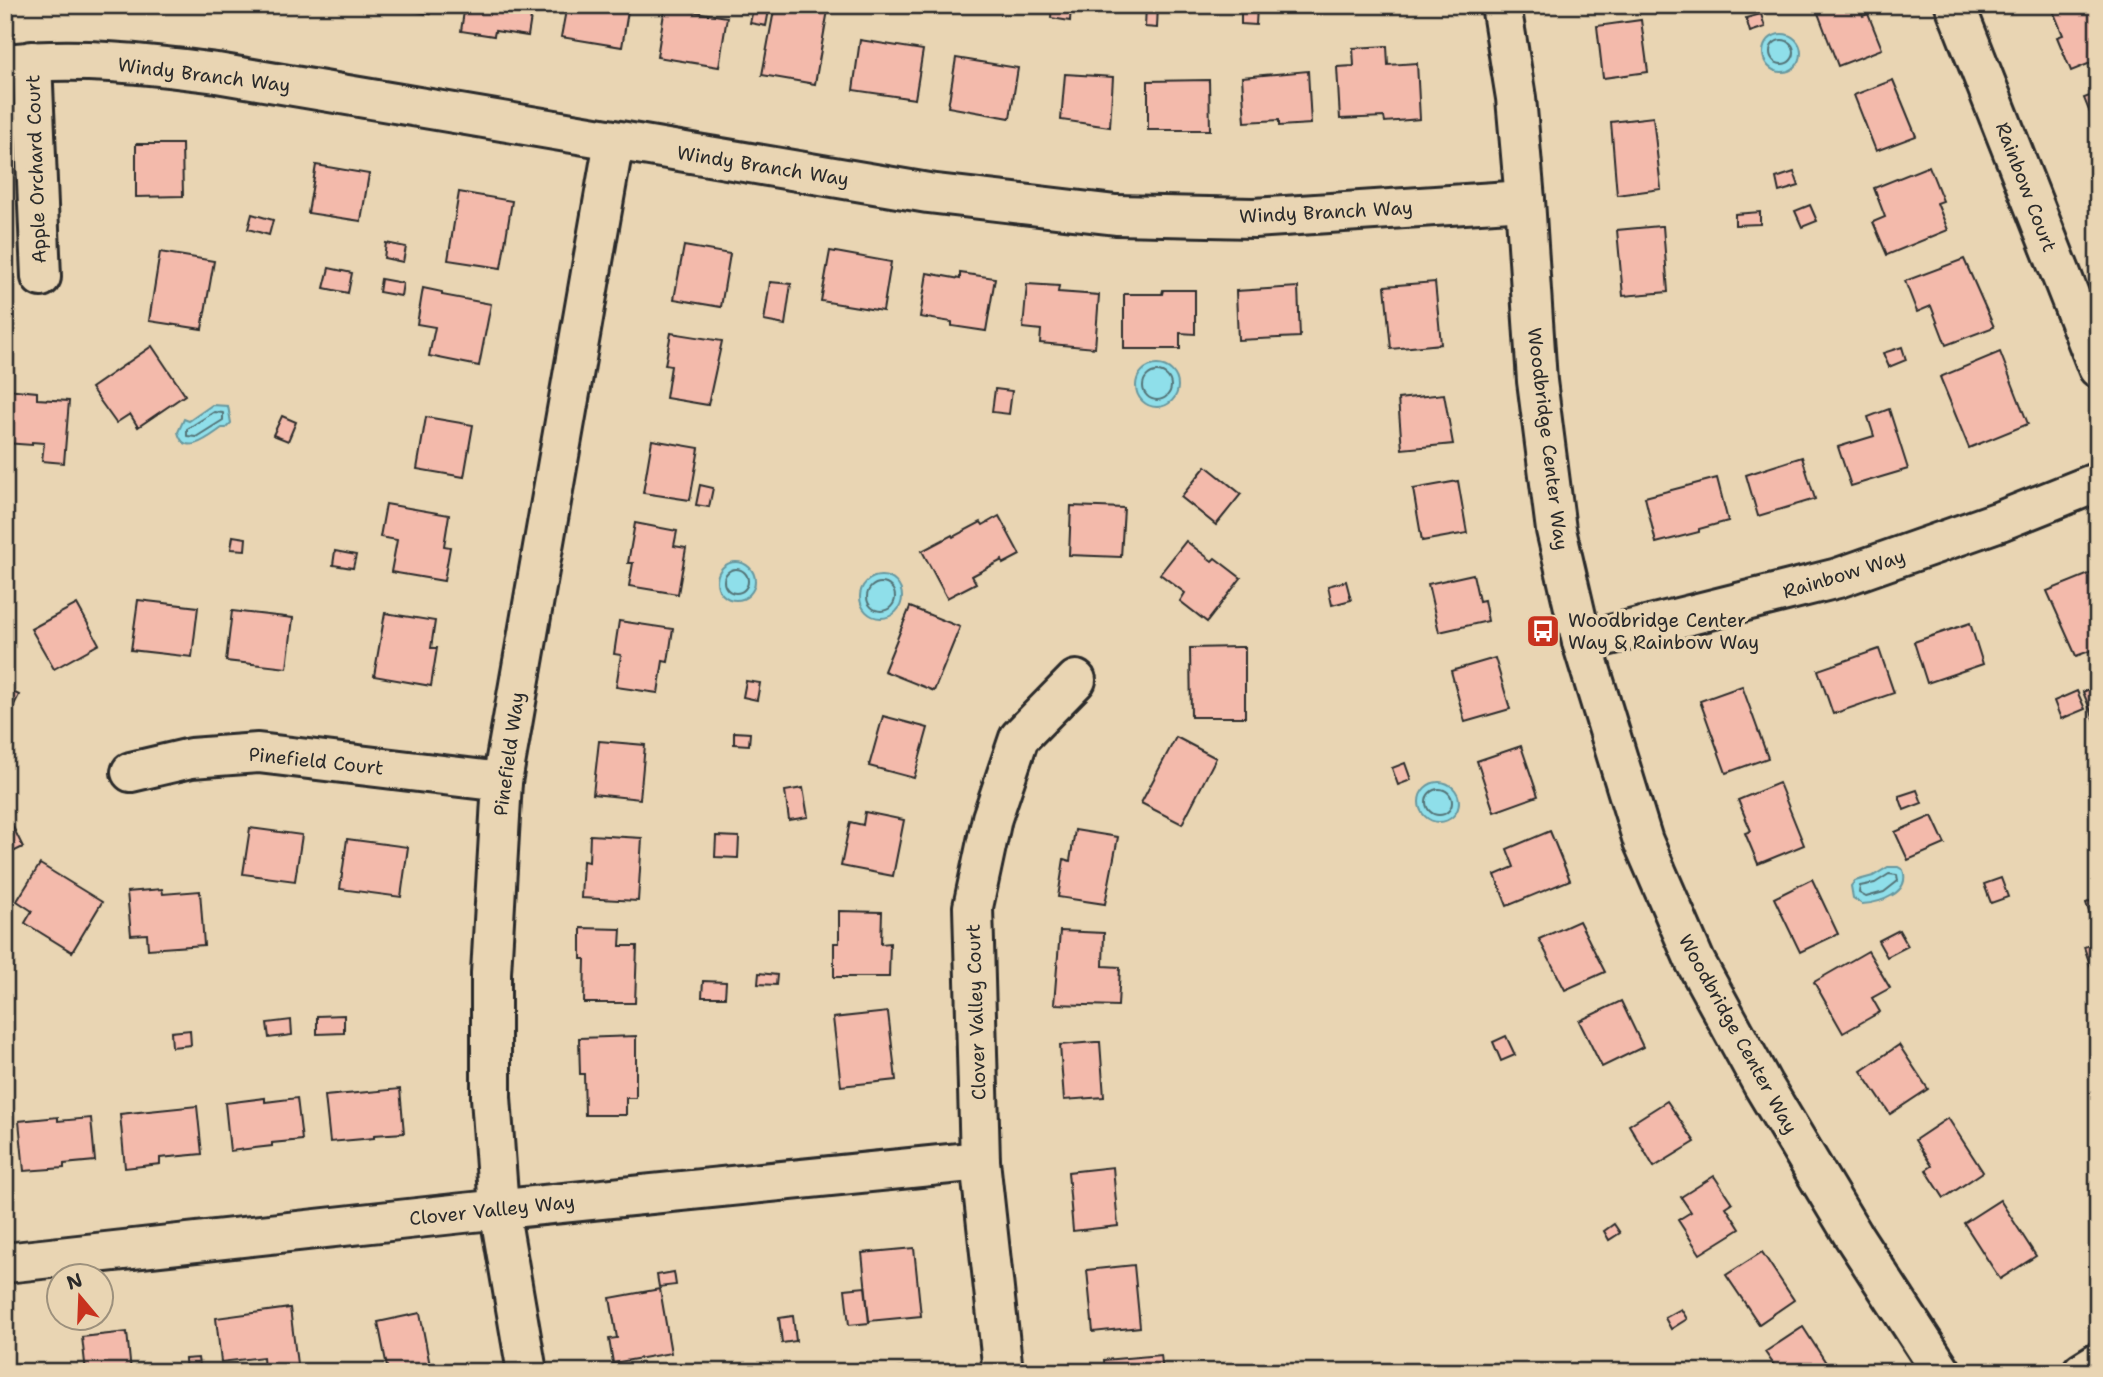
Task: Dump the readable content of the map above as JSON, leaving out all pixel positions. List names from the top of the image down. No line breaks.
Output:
{"streets":{"street":["Windy Branch Way","Apple Orchard Court","Rainbow Court","Woodbridge Center Way","Rainbow Way","Pinefield Way","Pinefield Court","Clover Valley Court","Clover Valley Way"]},"crossings":[["Windy Branch Way","Apple Orchard Court"],["Windy Branch Way","Woodbridge Center Way"],["Windy Branch Way","Pinefield Way"],["Woodbridge Center Way","Rainbow Way"],["Pinefield Way","Pinefield Court"],["Pinefield Way","Clover Valley Way"],["Clover Valley Court","Clover Valley Way"]],"places":{"bus stop":["Woodbridge Center Way & Rainbow Way"]},"north":"top"}
